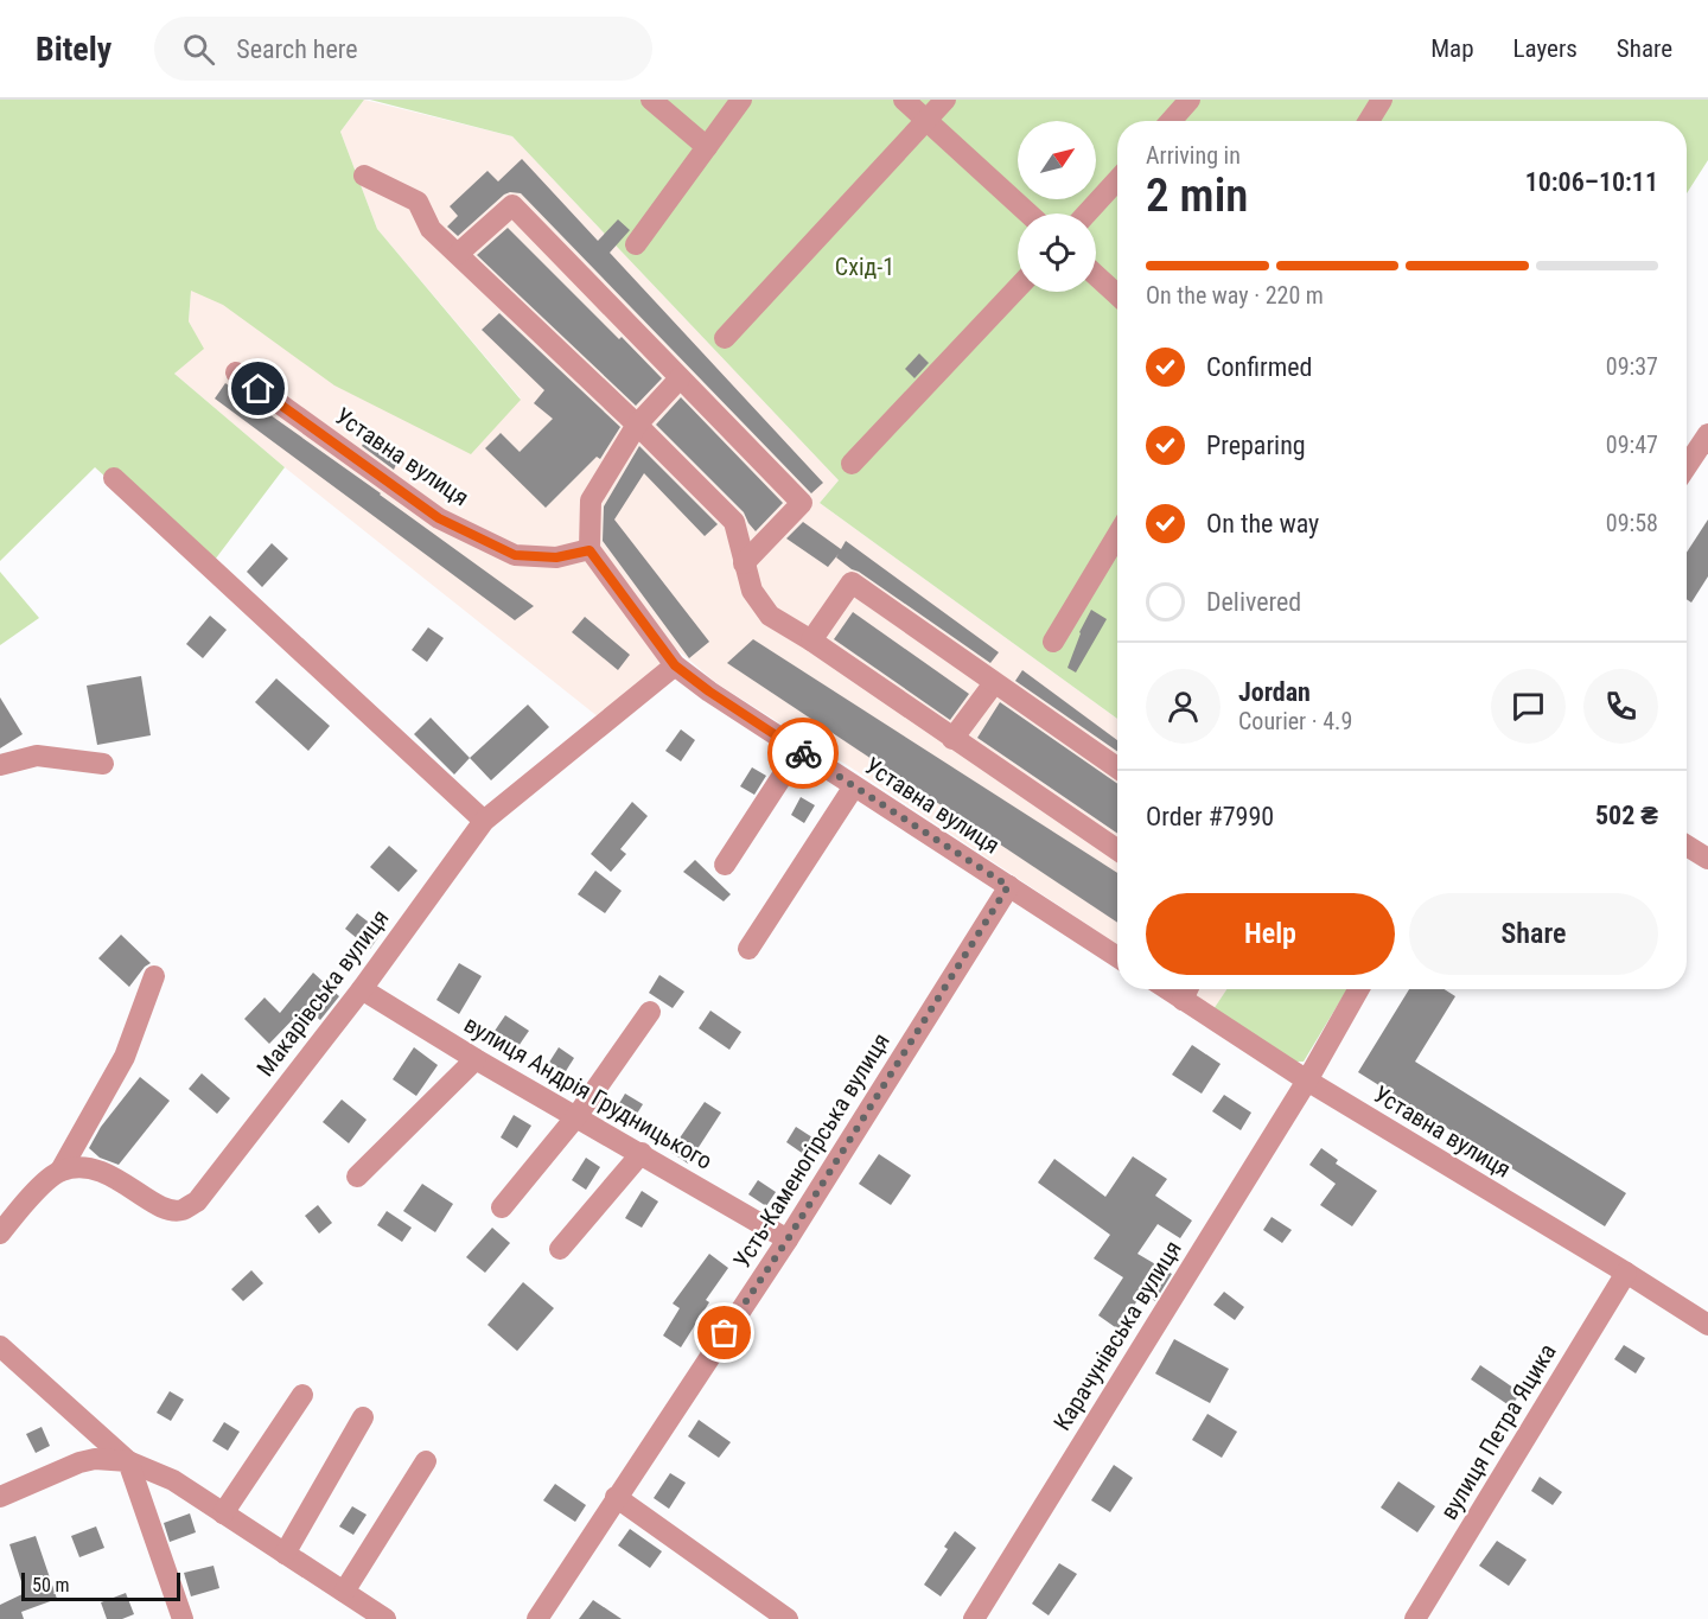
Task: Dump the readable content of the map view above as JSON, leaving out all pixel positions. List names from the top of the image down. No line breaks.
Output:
{"streets":{"street":["Уставна вулиця","Макарівська вулиця","вулиця Андрія Грудницького","Усть-Каменогірська вулиця","Карачунівська вулиця","вулиця Петра Яцика"]},"crossings":[["Уставна вулиця","Макарівська вулиця"],["Уставна вулиця","Усть-Каменогірська вулиця"],["Уставна вулиця","Карачунівська вулиця"],["Уставна вулиця","вулиця Петра Яцика"],["Макарівська вулиця","вулиця Андрія Грудницького"],["вулиця Андрія Грудницького","Усть-Каменогірська вулиця"]],"parks":["Схід-1"],"scale_bar":"50 m","north":"top right","page":{"header":"Bitely","search":"Search here","nav":["Map","Layers","Share"],"heading":["2 min","Arriving in","10:06–10:11"],"panel":["Jordan","Courier · 4.9","Order #7990","502 ₴"],"bar":"On the way · 220 m","list":[["Confirmed","09:37"],["Preparing","09:47"],["On the way","09:58"],"Delivered"],"buttons":["Help","Share"],"scale":"50 m"}}
